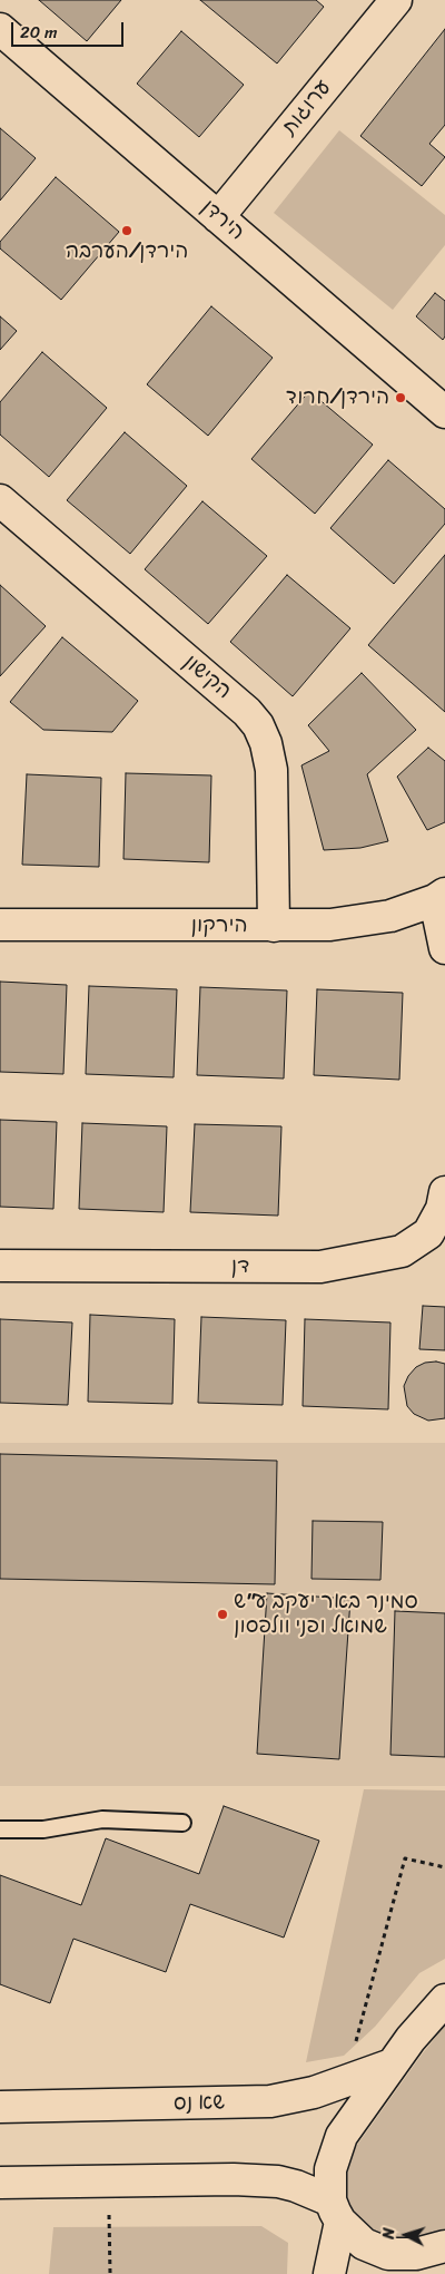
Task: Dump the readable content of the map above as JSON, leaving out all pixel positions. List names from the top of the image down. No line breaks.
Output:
{"streets":{"street":["ערוגות","הירדן","הקישון","הירקון","דן","שא נס"]},"crossings":[["ערוגות","הירדן"],["הקישון","הירקון"]],"places":["הירדן/הערבה","הירדן/חרוד","סמינר באר יעקב ע\"ש שמואל ופני וולפסון"],"scale_bar":"20 m","north":"left"}
